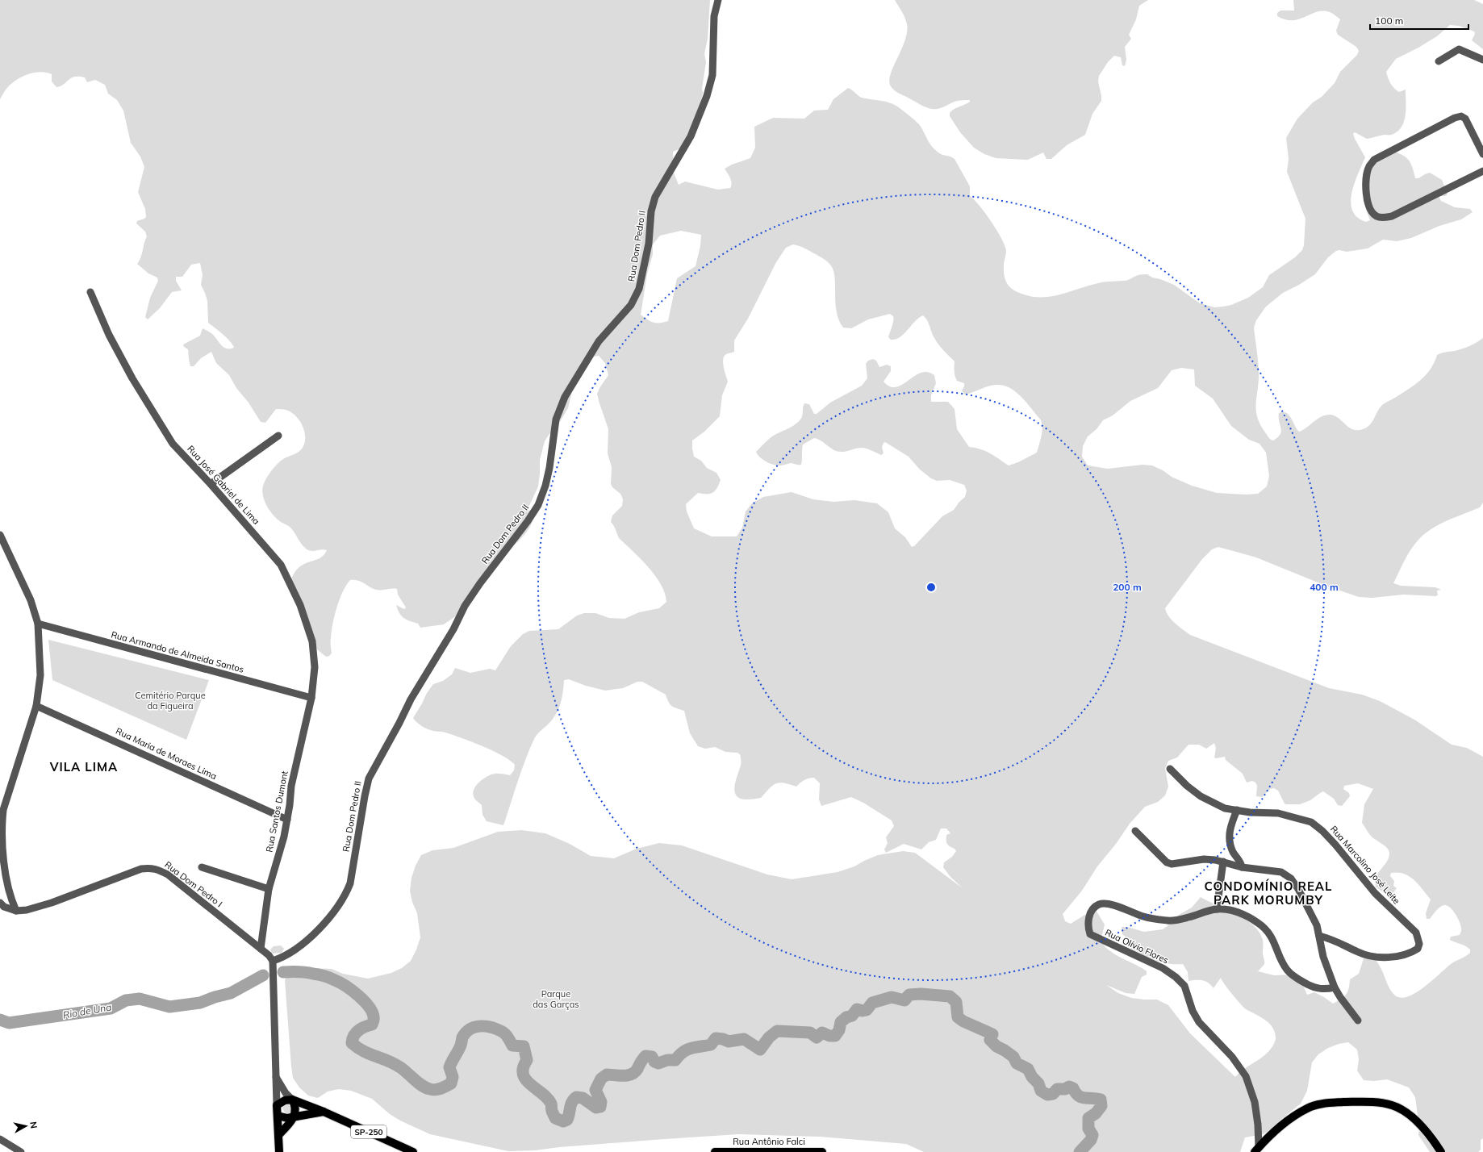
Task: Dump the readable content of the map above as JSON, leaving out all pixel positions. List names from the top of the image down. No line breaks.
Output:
{"streets":{"main road":["SP-250","Rua Antônio Falci"],"street":["Rua Dom Pedro II","Rua José Gabriel de Lima","Rua Armando de Almeida Santos","Rua Maria de Moraes Lima","Rua Santos Dumont","Rua Marcolino José Leite","Rua Dom Pedro I","Rua Olívio Flores"]},"crossings":[["Rua Dom Pedro II","Rua Dom Pedro I"],["Rua José Gabriel de Lima","Rua Armando de Almeida Santos"],["Rua José Gabriel de Lima","Rua Santos Dumont"],["Rua Armando de Almeida Santos","Rua Santos Dumont"],["Rua Maria de Moraes Lima","Rua Santos Dumont"],["Rua Santos Dumont","Rua Dom Pedro I"]],"districts":["VILA LIMA","CONDOMÍNIO REAL PARK MORUMBY"],"water":["Rio de Una"],"parks":["Cemitério Parque da Figueira","Parque das Garças"],"scale_bar":"100 m","north":"right","rings":["200 m","400 m"]}
